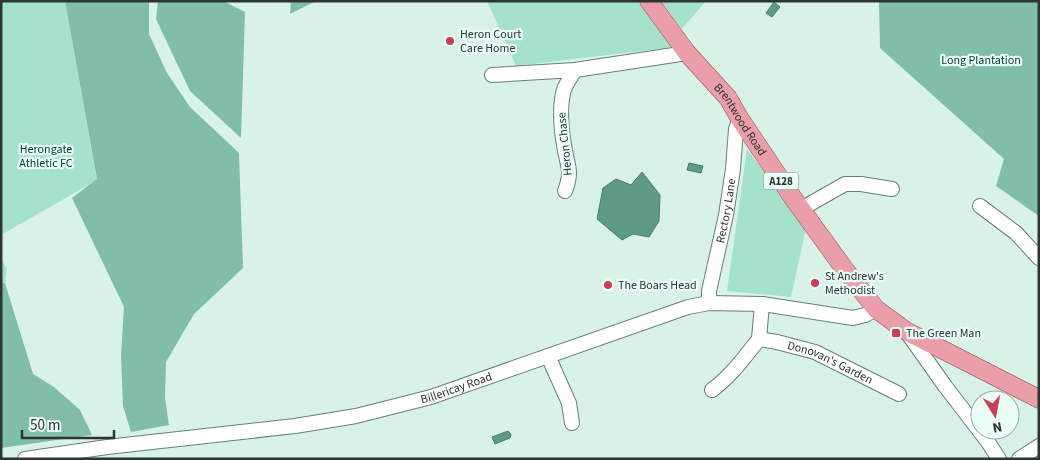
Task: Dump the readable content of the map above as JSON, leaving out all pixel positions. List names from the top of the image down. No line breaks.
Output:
{"streets":{"main road":["Brentwood Road","A128"],"street":["Heron Chase","Rectory Lane","Donovan's Garden","Billericay Road"]},"crossings":[["Brentwood Road","Rectory Lane"],["Brentwood Road","Billericay Road"],["Rectory Lane","Billericay Road"]],"parks":["Long Plantation","Herongate Athletic FC"],"places":{"other":["Heron Court Care Home","St Andrew's Methodist","The Boars Head"],"transit":["The Green Man"]},"scale_bar":"50 m","north":"bottom"}
